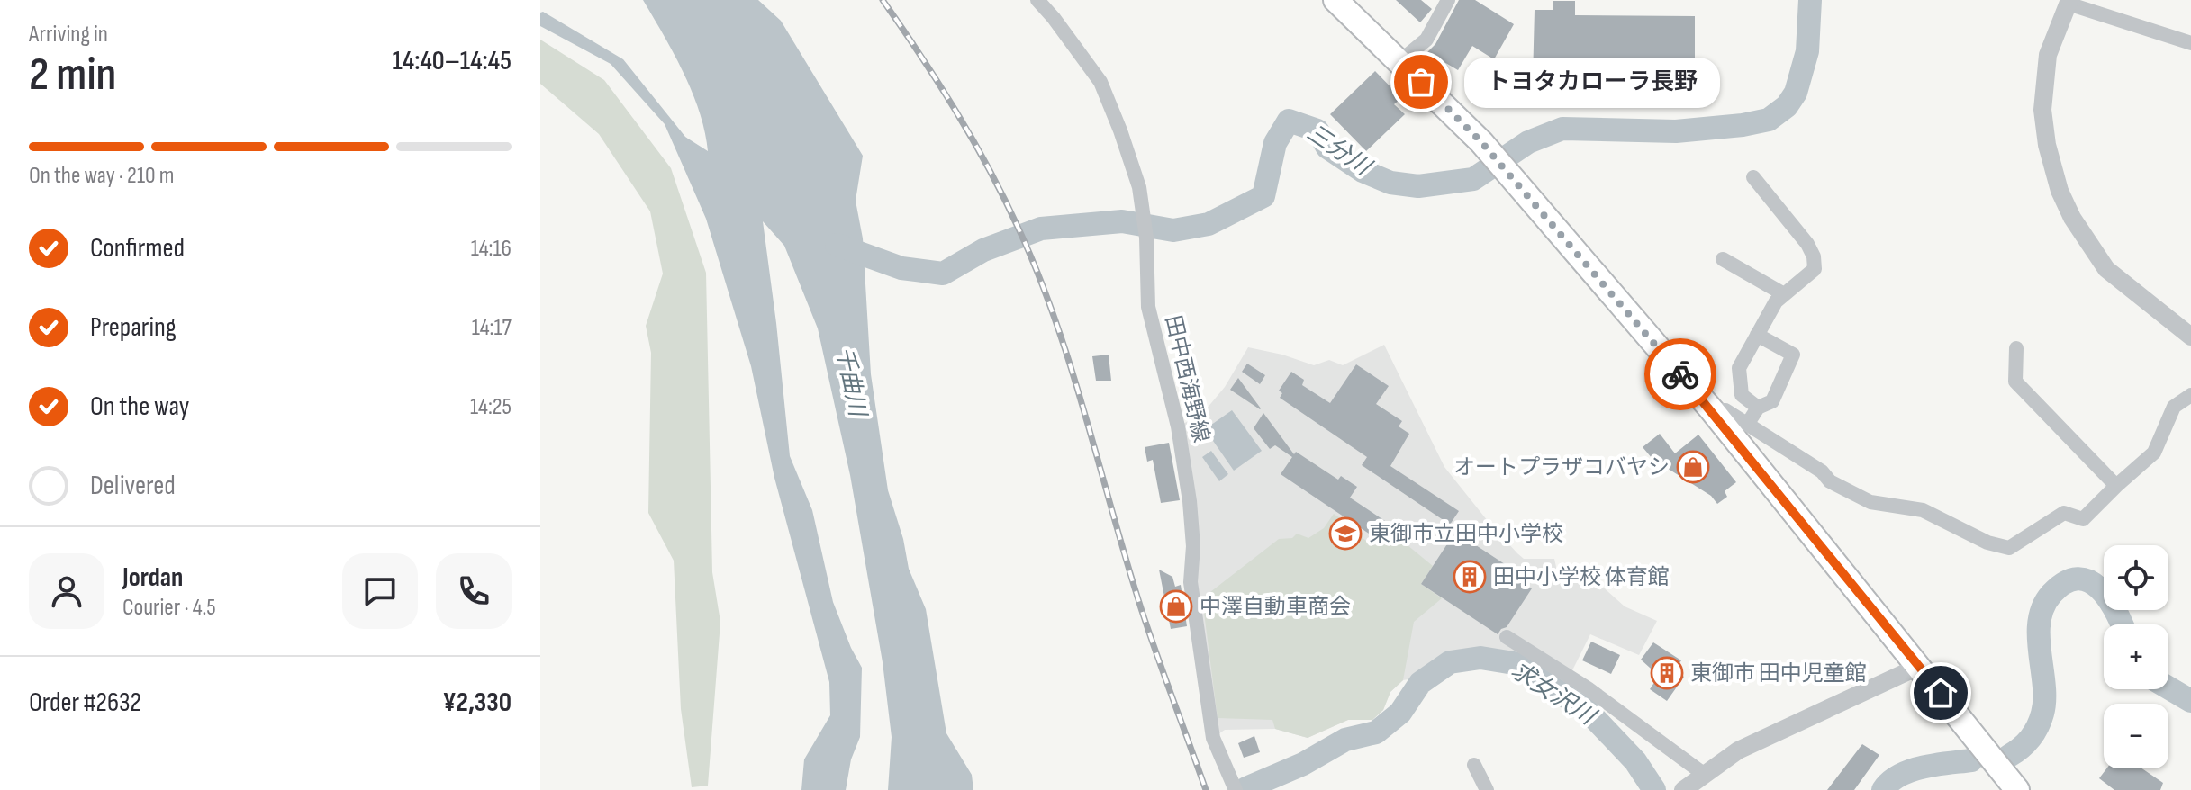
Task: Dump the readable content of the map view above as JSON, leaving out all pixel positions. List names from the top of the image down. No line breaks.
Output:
{"streets":{"street":["田中西海野線"]},"water":["三分川","千曲川","求女沢川"],"places":{"other":["トヨタカローラ長野"],"shop":["オートプラザコバヤシ","中澤自動車商会"],"school or university":["東御市立田中小学校"],"building":["田中小学校 体育館","東御市 田中児童館"]},"page":{"heading":["2 min","Arriving in","14:40–14:45"],"panel":["Jordan","Courier · 4.5","Order #2632","¥2,330"],"bubble":"トヨタカローラ長野","bar":"On the way · 210 m","list":[["Confirmed","14:16"],["Preparing","14:17"],["On the way","14:25"],"Delivered"],"map_buttons":["+","−"]}}
